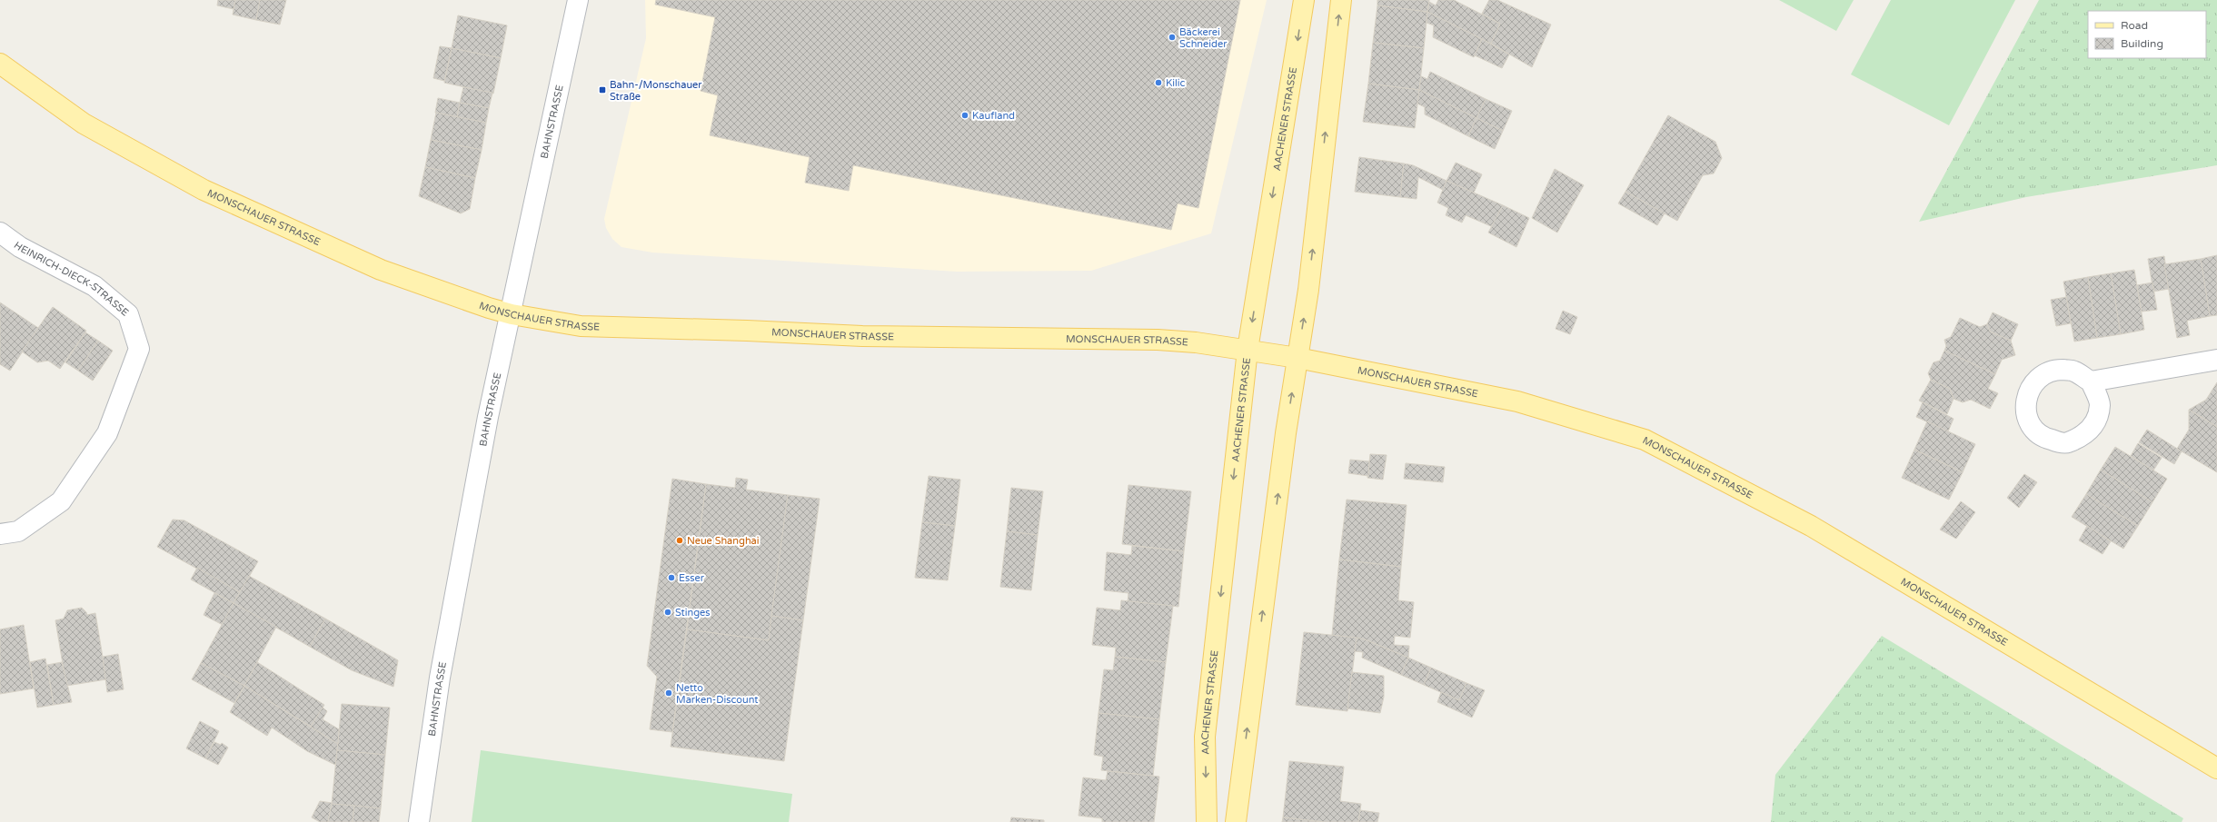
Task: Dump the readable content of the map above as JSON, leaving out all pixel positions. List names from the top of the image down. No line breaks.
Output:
{"streets":{"main road":["AACHENER STRASSE","MONSCHAUER STRASSE"],"street":["BAHNSTRASSE","HEINRICH-DIECK-STRASSE"]},"crossings":[["AACHENER STRASSE","MONSCHAUER STRASSE"],["BAHNSTRASSE","MONSCHAUER STRASSE"]],"places":{"other":["Bäckerei Schneider","Kilic","Kaufland","Neue Shanghai","Esser","Stinges","Netto Marken-Discount"],"transit":["Bahn-/Monschauer Straße"]},"legend":["Road","Building"]}
